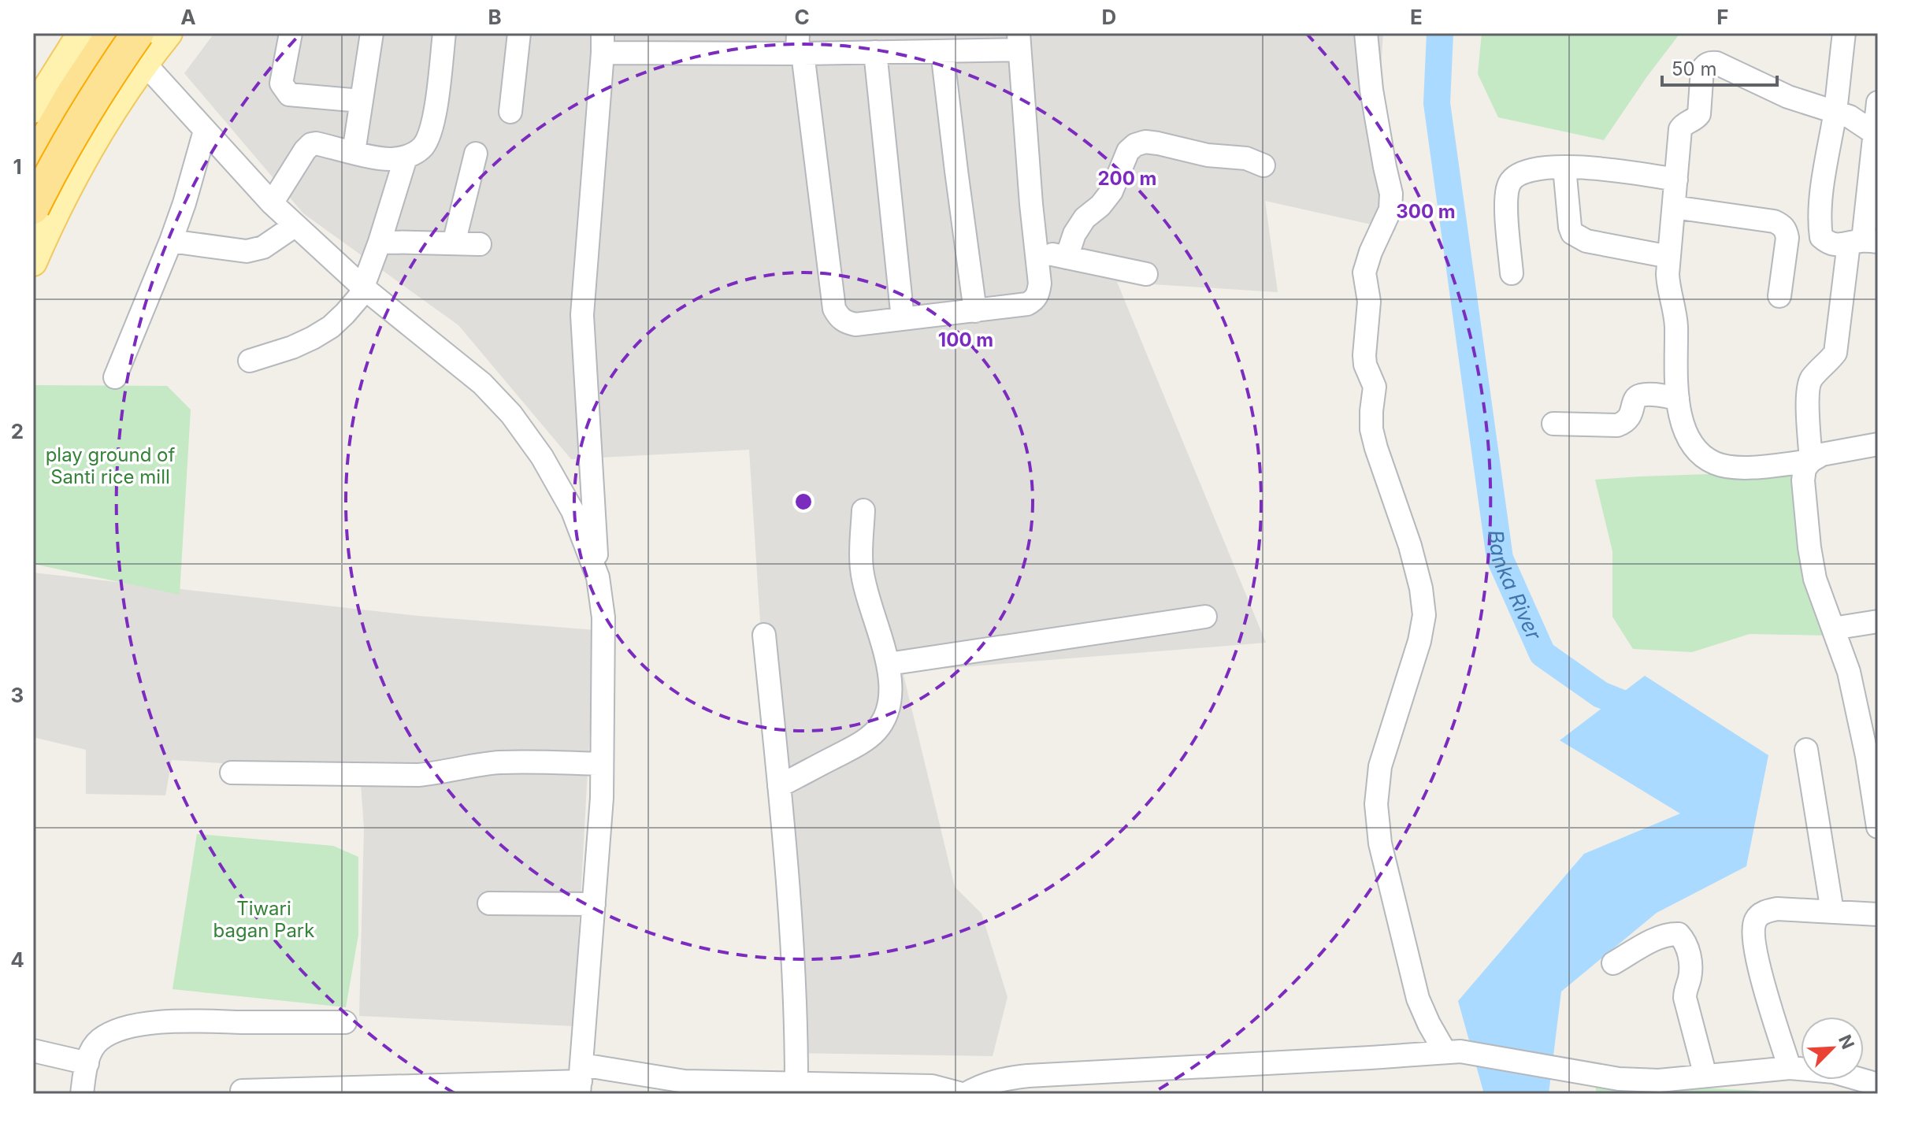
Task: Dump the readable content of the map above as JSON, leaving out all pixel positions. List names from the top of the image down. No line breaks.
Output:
{"water":["Banka River"],"parks":["play ground of Santi rice mill","Tiwari bagan Park"],"scale_bar":"50 m","north":"top right","grid":{"columns":["A","B","C","D","E","F"],"rows":["1","2","3","4"]},"rings":["200 m","300 m","100 m"]}
